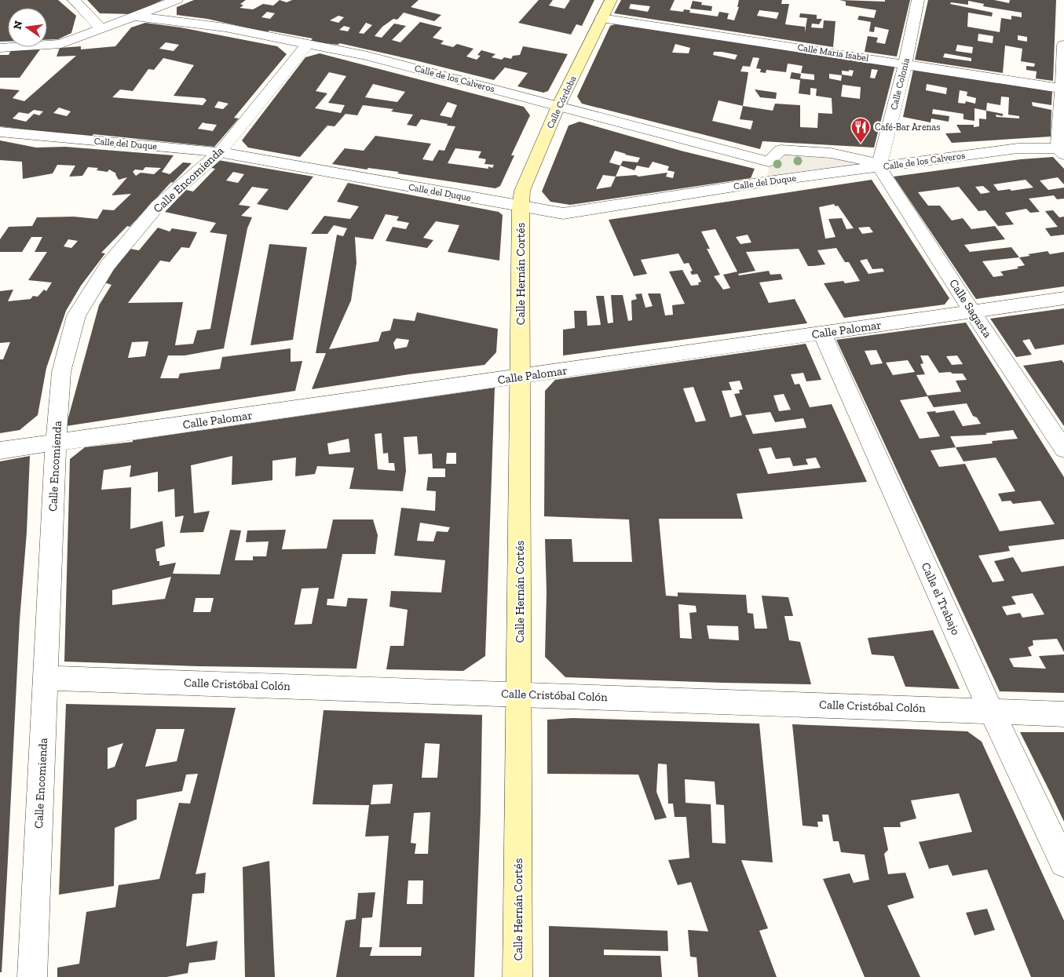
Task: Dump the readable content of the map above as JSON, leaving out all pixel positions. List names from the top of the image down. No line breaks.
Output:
{"streets":{"main road":["Calle Córdoba","Calle Hernán Cortés"],"street":["Calle Maria Isabel","Calle de los Calveros","Calle Colonia","Calle del Duque","Calle Encomienda","Calle Sagasta","Calle Palomar","Calle el Trabajo","Calle Cristóbal Colón"]},"crossings":[["Calle Maria Isabel","Calle Colonia"],["Calle Maria Isabel","Calle Córdoba"],["Calle de los Calveros","Calle Colonia"],["Calle de los Calveros","Calle Córdoba"],["Calle de los Calveros","Calle del Duque"],["Calle de los Calveros","Calle Encomienda"],["Calle de los Calveros","Calle Sagasta"],["Calle Colonia","Calle del Duque"],["Calle Colonia","Calle Sagasta"],["Calle Córdoba","Calle del Duque"],["Calle Córdoba","Calle Hernán Cortés"],["Calle del Duque","Calle Encomienda"],["Calle del Duque","Calle Hernán Cortés"],["Calle del Duque","Calle Sagasta"],["Calle Encomienda","Calle Palomar"],["Calle Encomienda","Calle Cristóbal Colón"],["Calle Hernán Cortés","Calle Palomar"],["Calle Hernán Cortés","Calle Cristóbal Colón"],["Calle Sagasta","Calle Palomar"],["Calle Palomar","Calle el Trabajo"],["Calle el Trabajo","Calle Cristóbal Colón"]],"places":{"restaurant":["Café-Bar Arenas"]},"north":"left"}
